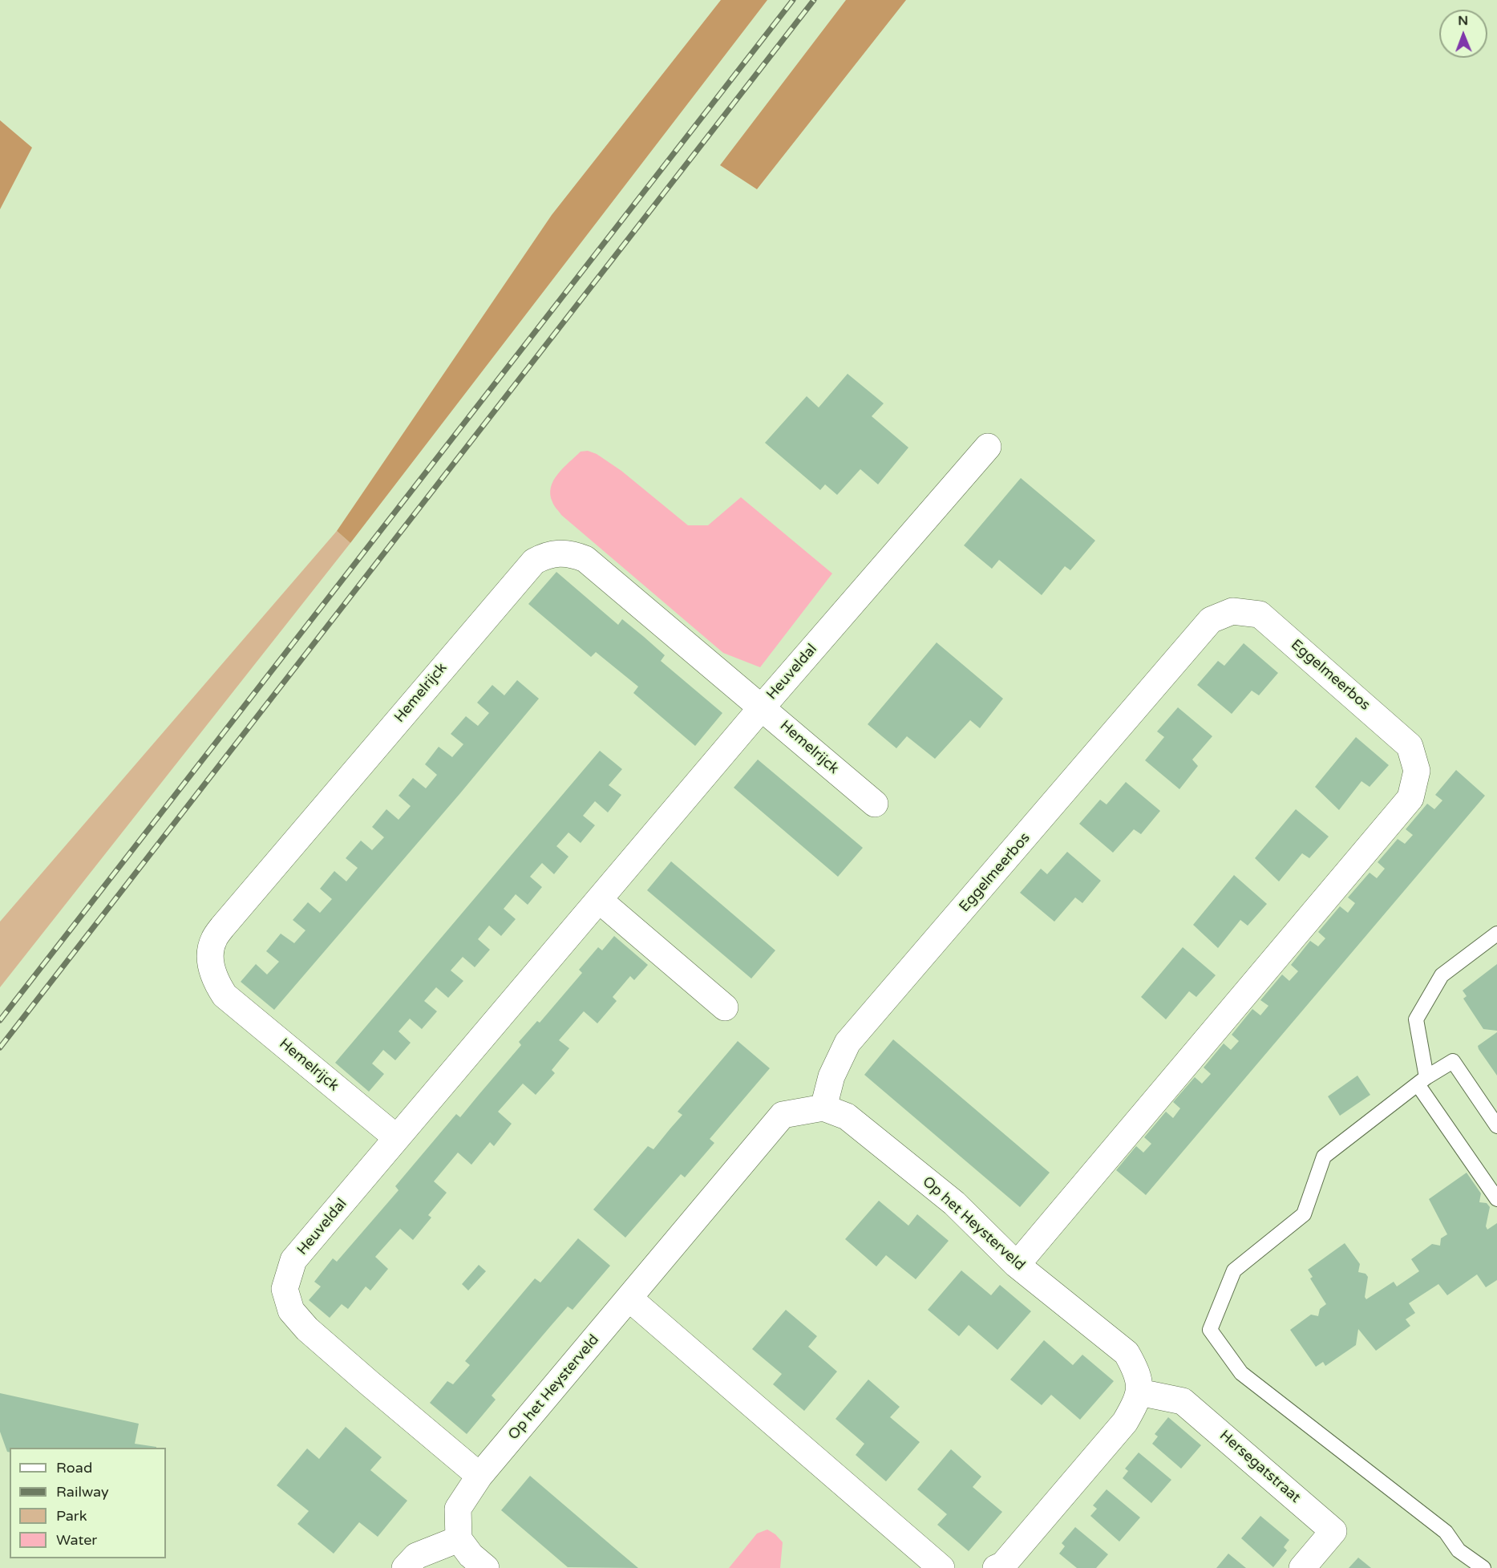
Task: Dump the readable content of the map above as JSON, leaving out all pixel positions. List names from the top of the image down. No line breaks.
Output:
{"streets":{"street":["Heuveldal","Eggelmeerbos","Hemelrijck","Op het Heysterveld","Hersegatstraat"]},"crossings":[["Heuveldal","Hemelrijck"],["Heuveldal","Op het Heysterveld"],["Eggelmeerbos","Op het Heysterveld"],["Op het Heysterveld","Hersegatstraat"]],"legend":["Road","Railway","Park","Water"],"north":"top"}
